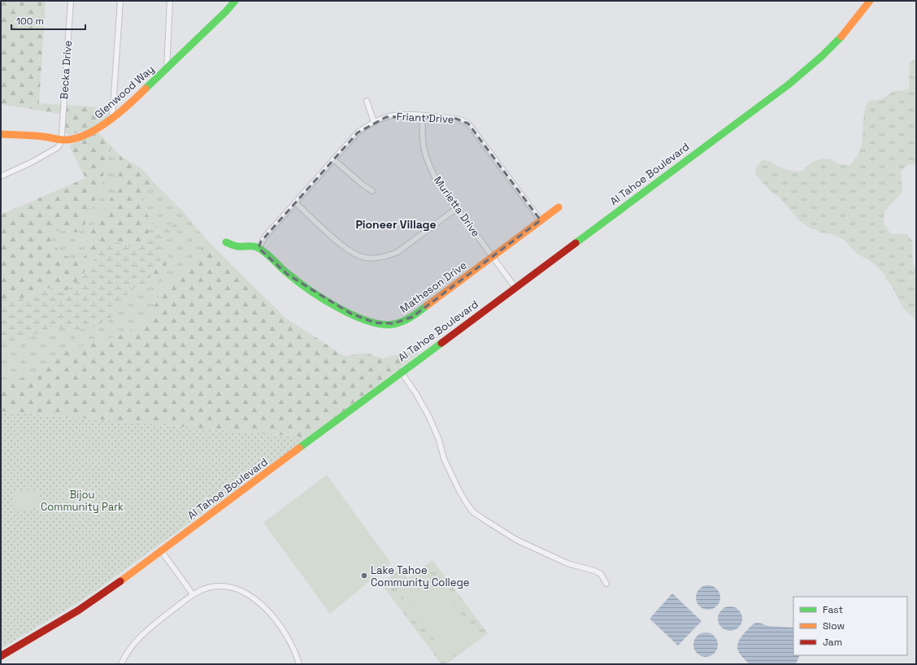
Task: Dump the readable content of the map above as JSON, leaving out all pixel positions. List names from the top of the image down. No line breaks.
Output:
{"streets":{"main road":["Glenwood Way","Al Tahoe Boulevard","Matheson Drive"],"street":["Becka Drive","Friant Drive","Murietta Drive"]},"crossings":[["Becka Drive","Glenwood Way"],["Friant Drive","Murietta Drive"],["Friant Drive","Matheson Drive"],["Al Tahoe Boulevard","Murietta Drive"],["Murietta Drive","Matheson Drive"]],"districts":["Pioneer Village"],"parks":["Bijou Community Park"],"places":["Lake Tahoe Community College"],"legend":["Fast","Slow","Jam"],"scale_bar":"100 m"}
